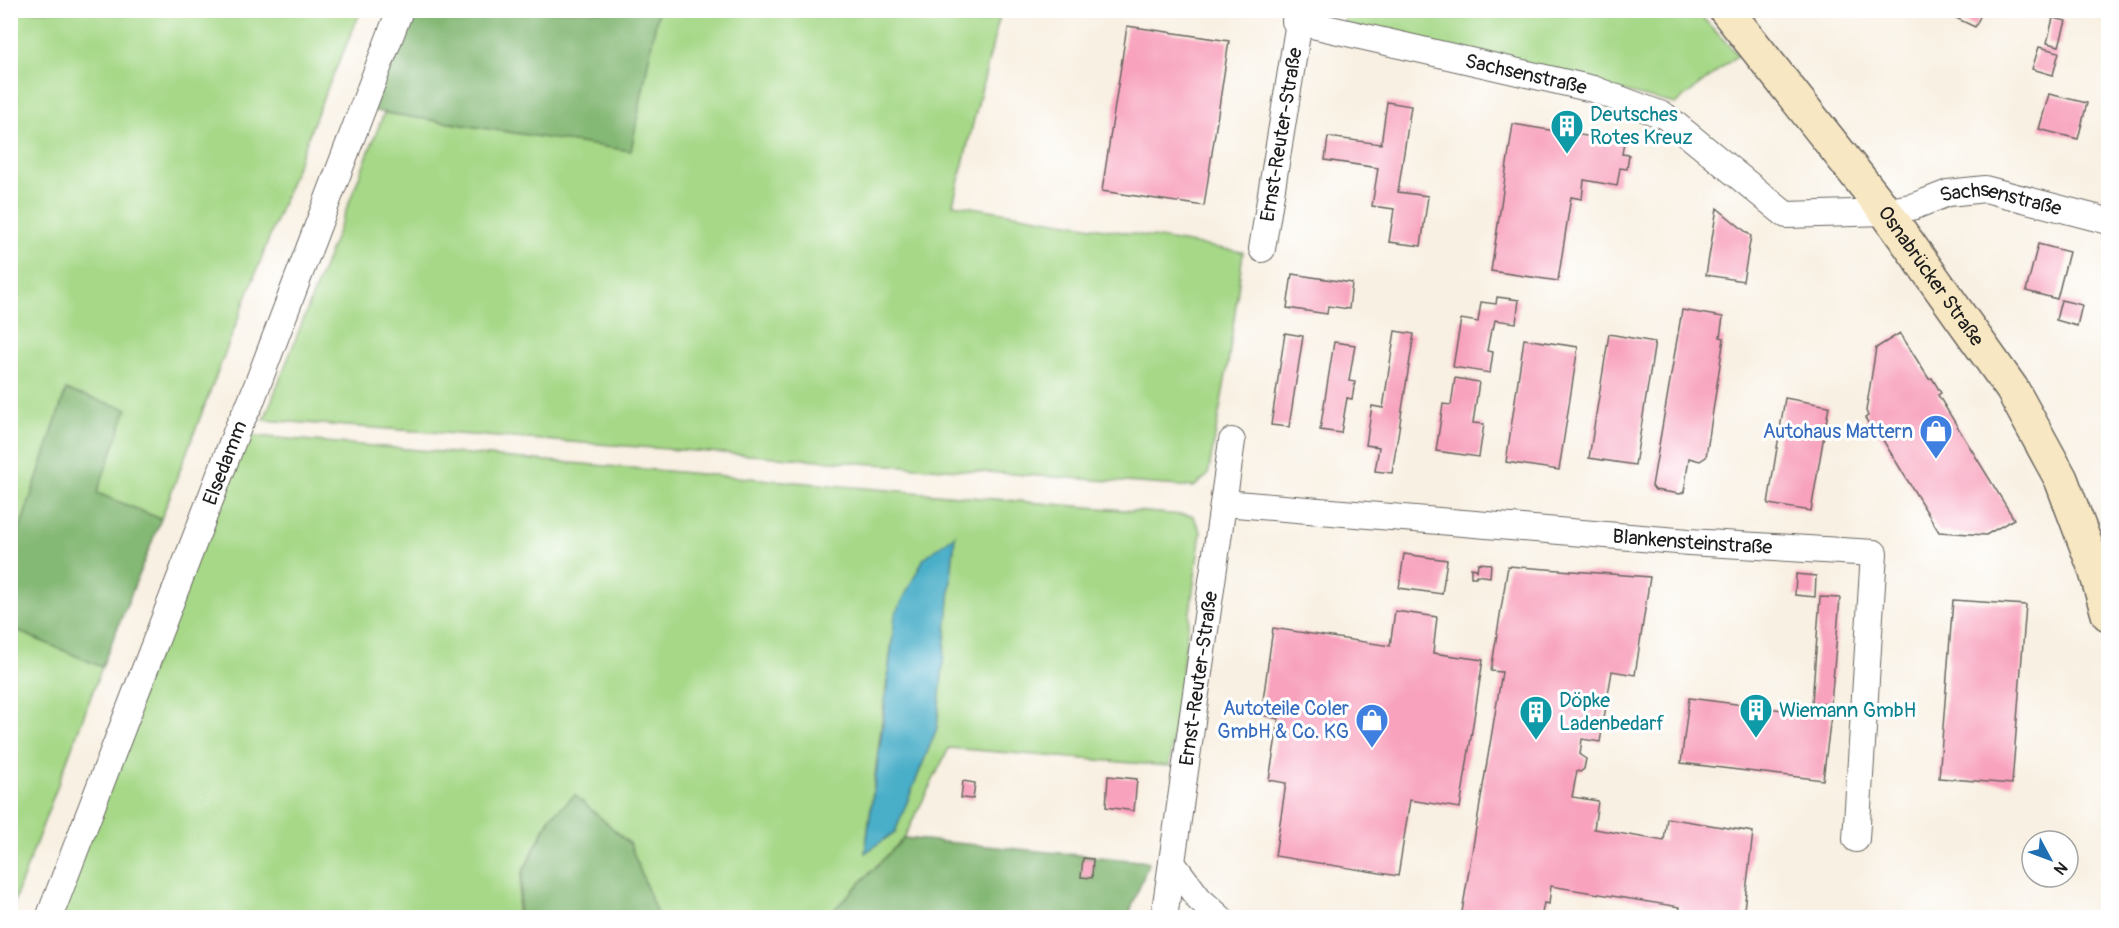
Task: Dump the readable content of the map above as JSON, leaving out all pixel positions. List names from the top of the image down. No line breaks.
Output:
{"streets":{"main road":["Osnabrücker Straße"],"street":["Sachsenstraße","Ernst-Reuter-Straße","Elsedamm","Blankensteinstraße"]},"crossings":[["Sachsenstraße","Ernst-Reuter-Straße"],["Sachsenstraße","Osnabrücker Straße"],["Ernst-Reuter-Straße","Blankensteinstraße"]],"places":{"building":["Deutsches Rotes Kreuz","Wiemann GmbH","Döpke Ladenbedarf"],"shop":["Autohaus Mattern","Autoteile Coler GmbH & Co. KG"]},"north":"bottom right"}
